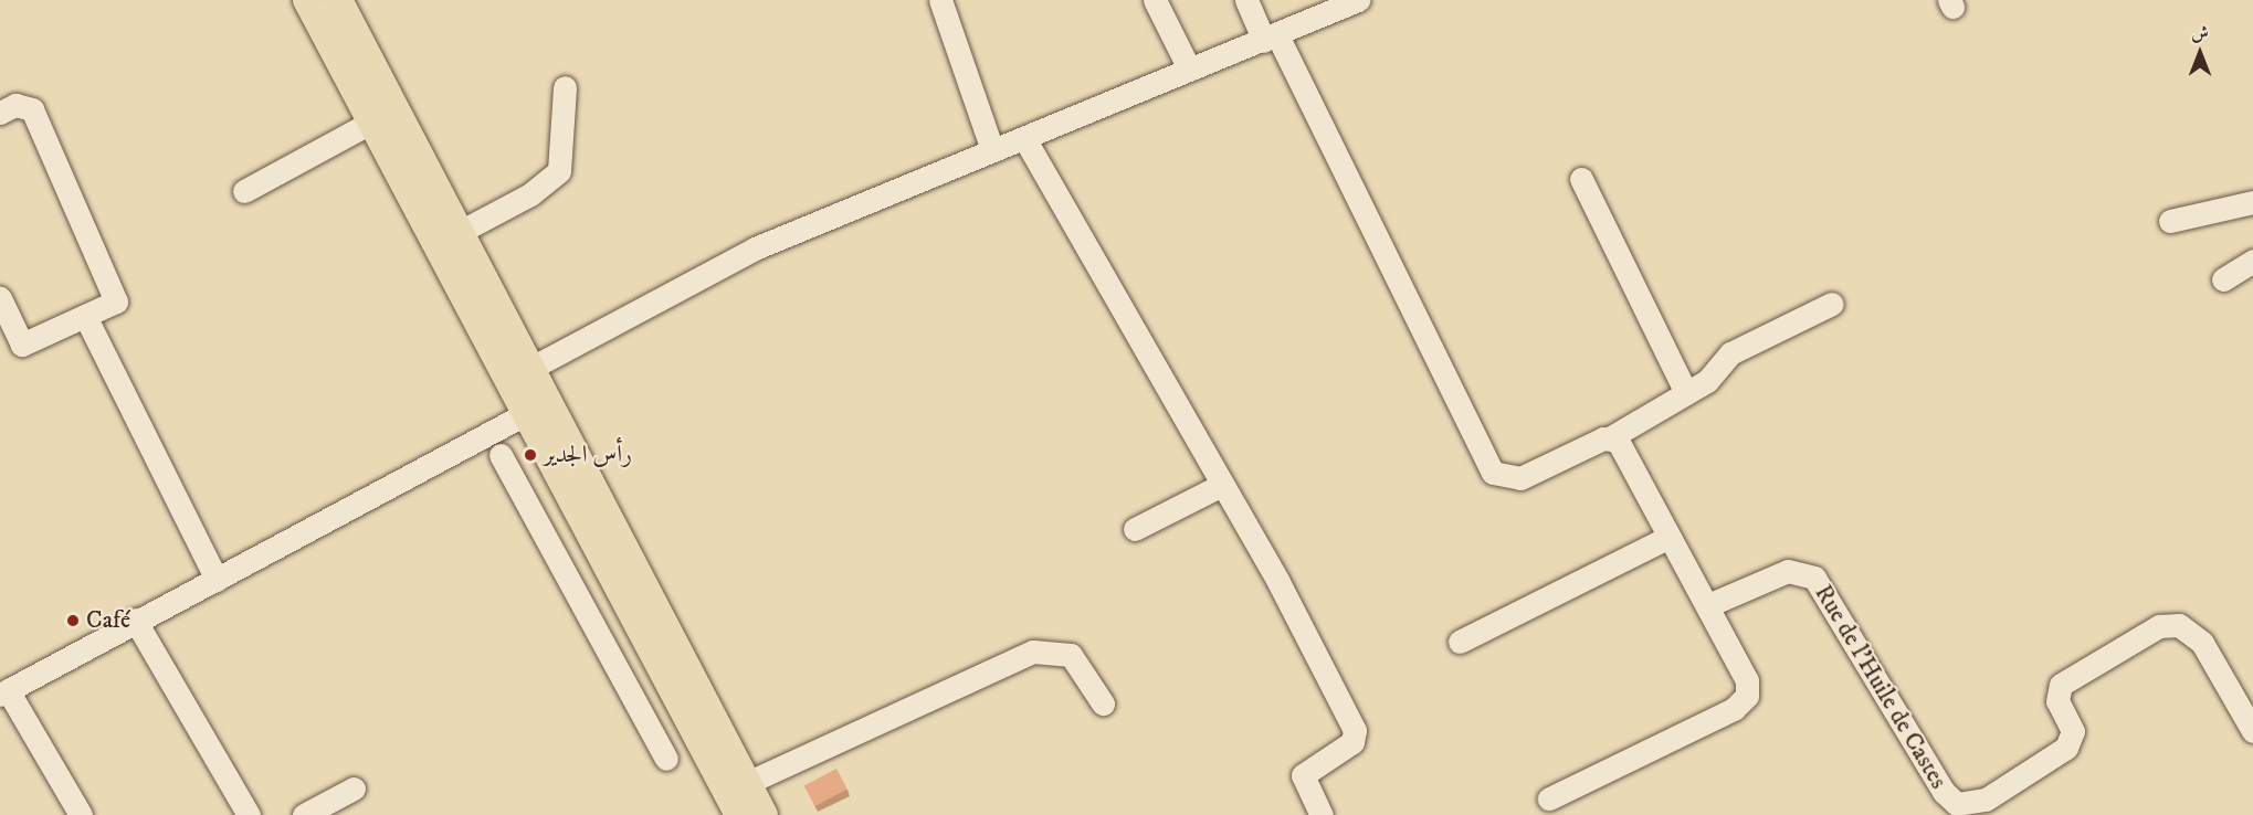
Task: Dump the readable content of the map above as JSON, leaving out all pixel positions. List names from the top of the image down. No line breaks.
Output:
{"streets":{"street":["Rue de l'Huile de Castes"]},"places":["رأس الجدير","Café"],"north":"top"}
